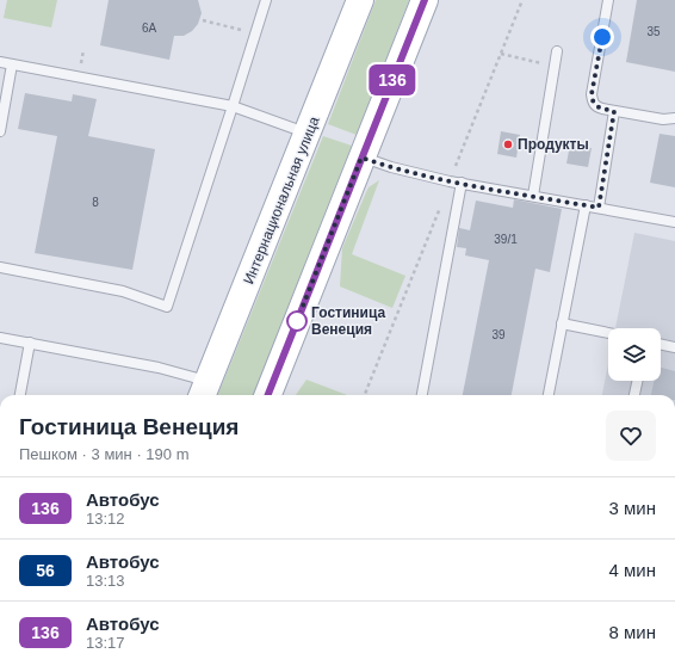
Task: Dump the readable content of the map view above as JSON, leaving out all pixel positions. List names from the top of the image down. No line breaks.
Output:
{"streets":{"main road":["Интернациональная улица"]},"places":["Продукты","Гостиница Венеция"],"lines":["bus line 136"],"house_numbers":["6А","35","8","39/1","39"],"page":{"on_map":"136","heading":["Гостиница Венеция","Пешком · 3 мин · 190 m"],"list":[{"mark":"136","name":"Автобус","note":"13:12","value":"3 мин"},{"mark":"56","name":"Автобус","note":"13:13","value":"4 мин"},{"mark":"136","name":"Автобус","note":"13:17","value":"8 мин"}]}}
